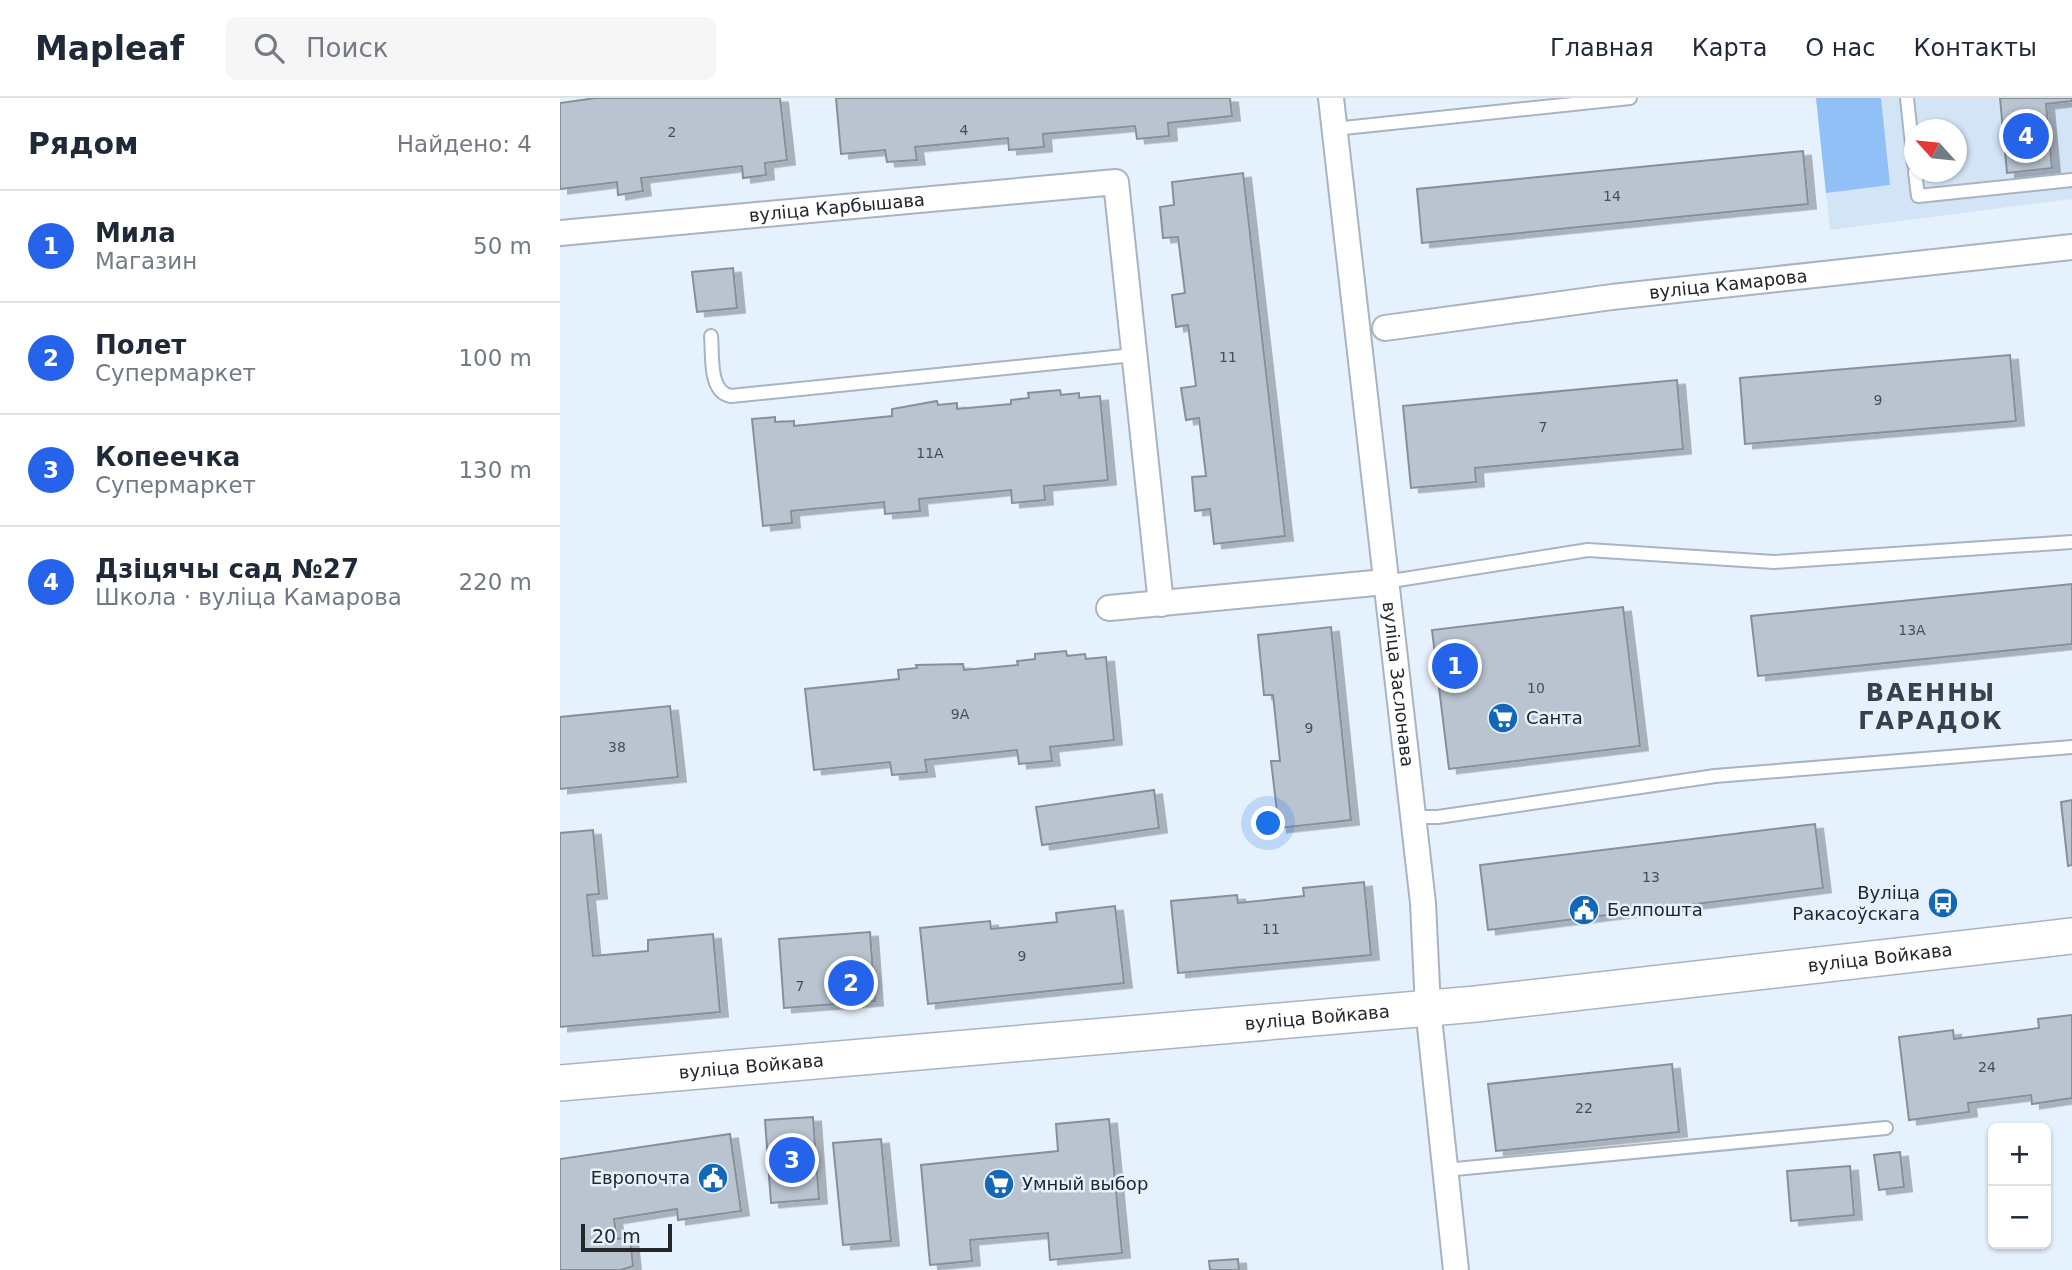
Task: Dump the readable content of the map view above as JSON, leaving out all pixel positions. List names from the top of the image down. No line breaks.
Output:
{"streets":{"main road":["вуліца Войкава"],"street":["вуліца Карбышава","вуліца Камарова","вуліца Заслонава"]},"crossings":[["вуліца Заслонава","вуліца Войкава"]],"districts":["ВАЕННЫ ГАРАДОК"],"places":{"supermarket":["Санта","Умный выбор"],"bus stop":["Вуліца Ракасоўскага"],"public building":["Белпошта","Европочта"]},"house_numbers":["4","2","14","11","9","7","11А","13А","10","9А","9","38","13","11","9","7","24","22"],"scale_bar":"20 m","north":"top left","page":{"header":"Mapleaf","search":"Поиск","nav":["Главная","Карта","О нас","Контакты"],"heading":["Рядом","Найдено: 4"],"pins":["4","1","2","3"],"list":[{"mark":"1","name":"Мила","note":"Магазин","value":"50 m"},{"mark":"2","name":"Полет","note":"Супермаркет","value":"100 m"},{"mark":"3","name":"Копеечка","note":"Супермаркет","value":"130 m"},{"mark":"4","name":"Дзіцячы сад №27","note":"Школа · вуліца Камарова","value":"220 m"}],"map_buttons":["+","−"],"scale":"20 m"}}
